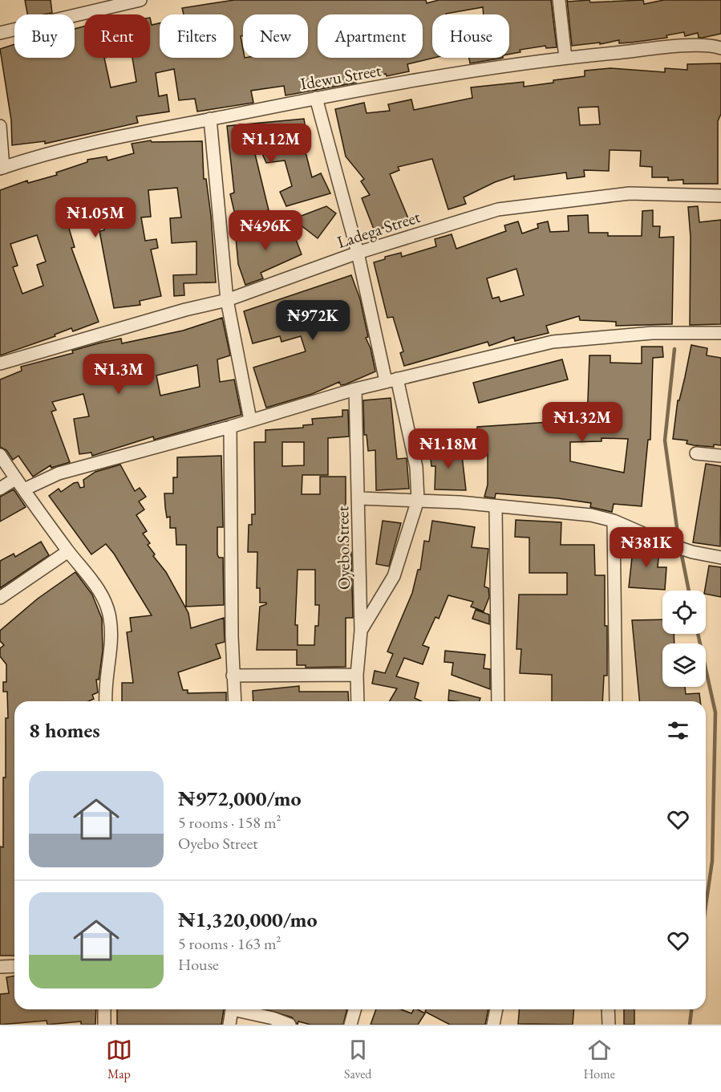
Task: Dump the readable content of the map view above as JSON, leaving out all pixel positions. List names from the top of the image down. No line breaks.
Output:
{"streets":{"street":["Idewu Street","Ladega Street","Oyebo Street"]},"page":{"chip":["Buy","Rent","Filters","New","Apartment","House"],"price":["₦1.12M","₦1.05M","₦496K","₦972K","₦1.3M","₦1.32M","₦1.18M","₦381K"],"heading":"8 homes","list":[{"name":"₦972,000/mo","note":"5 rooms · 158 m² · Oyebo Street"},{"name":"₦1,320,000/mo","note":"5 rooms · 163 m² · House"}],"tabs":["Map","Saved","Home"]}}
